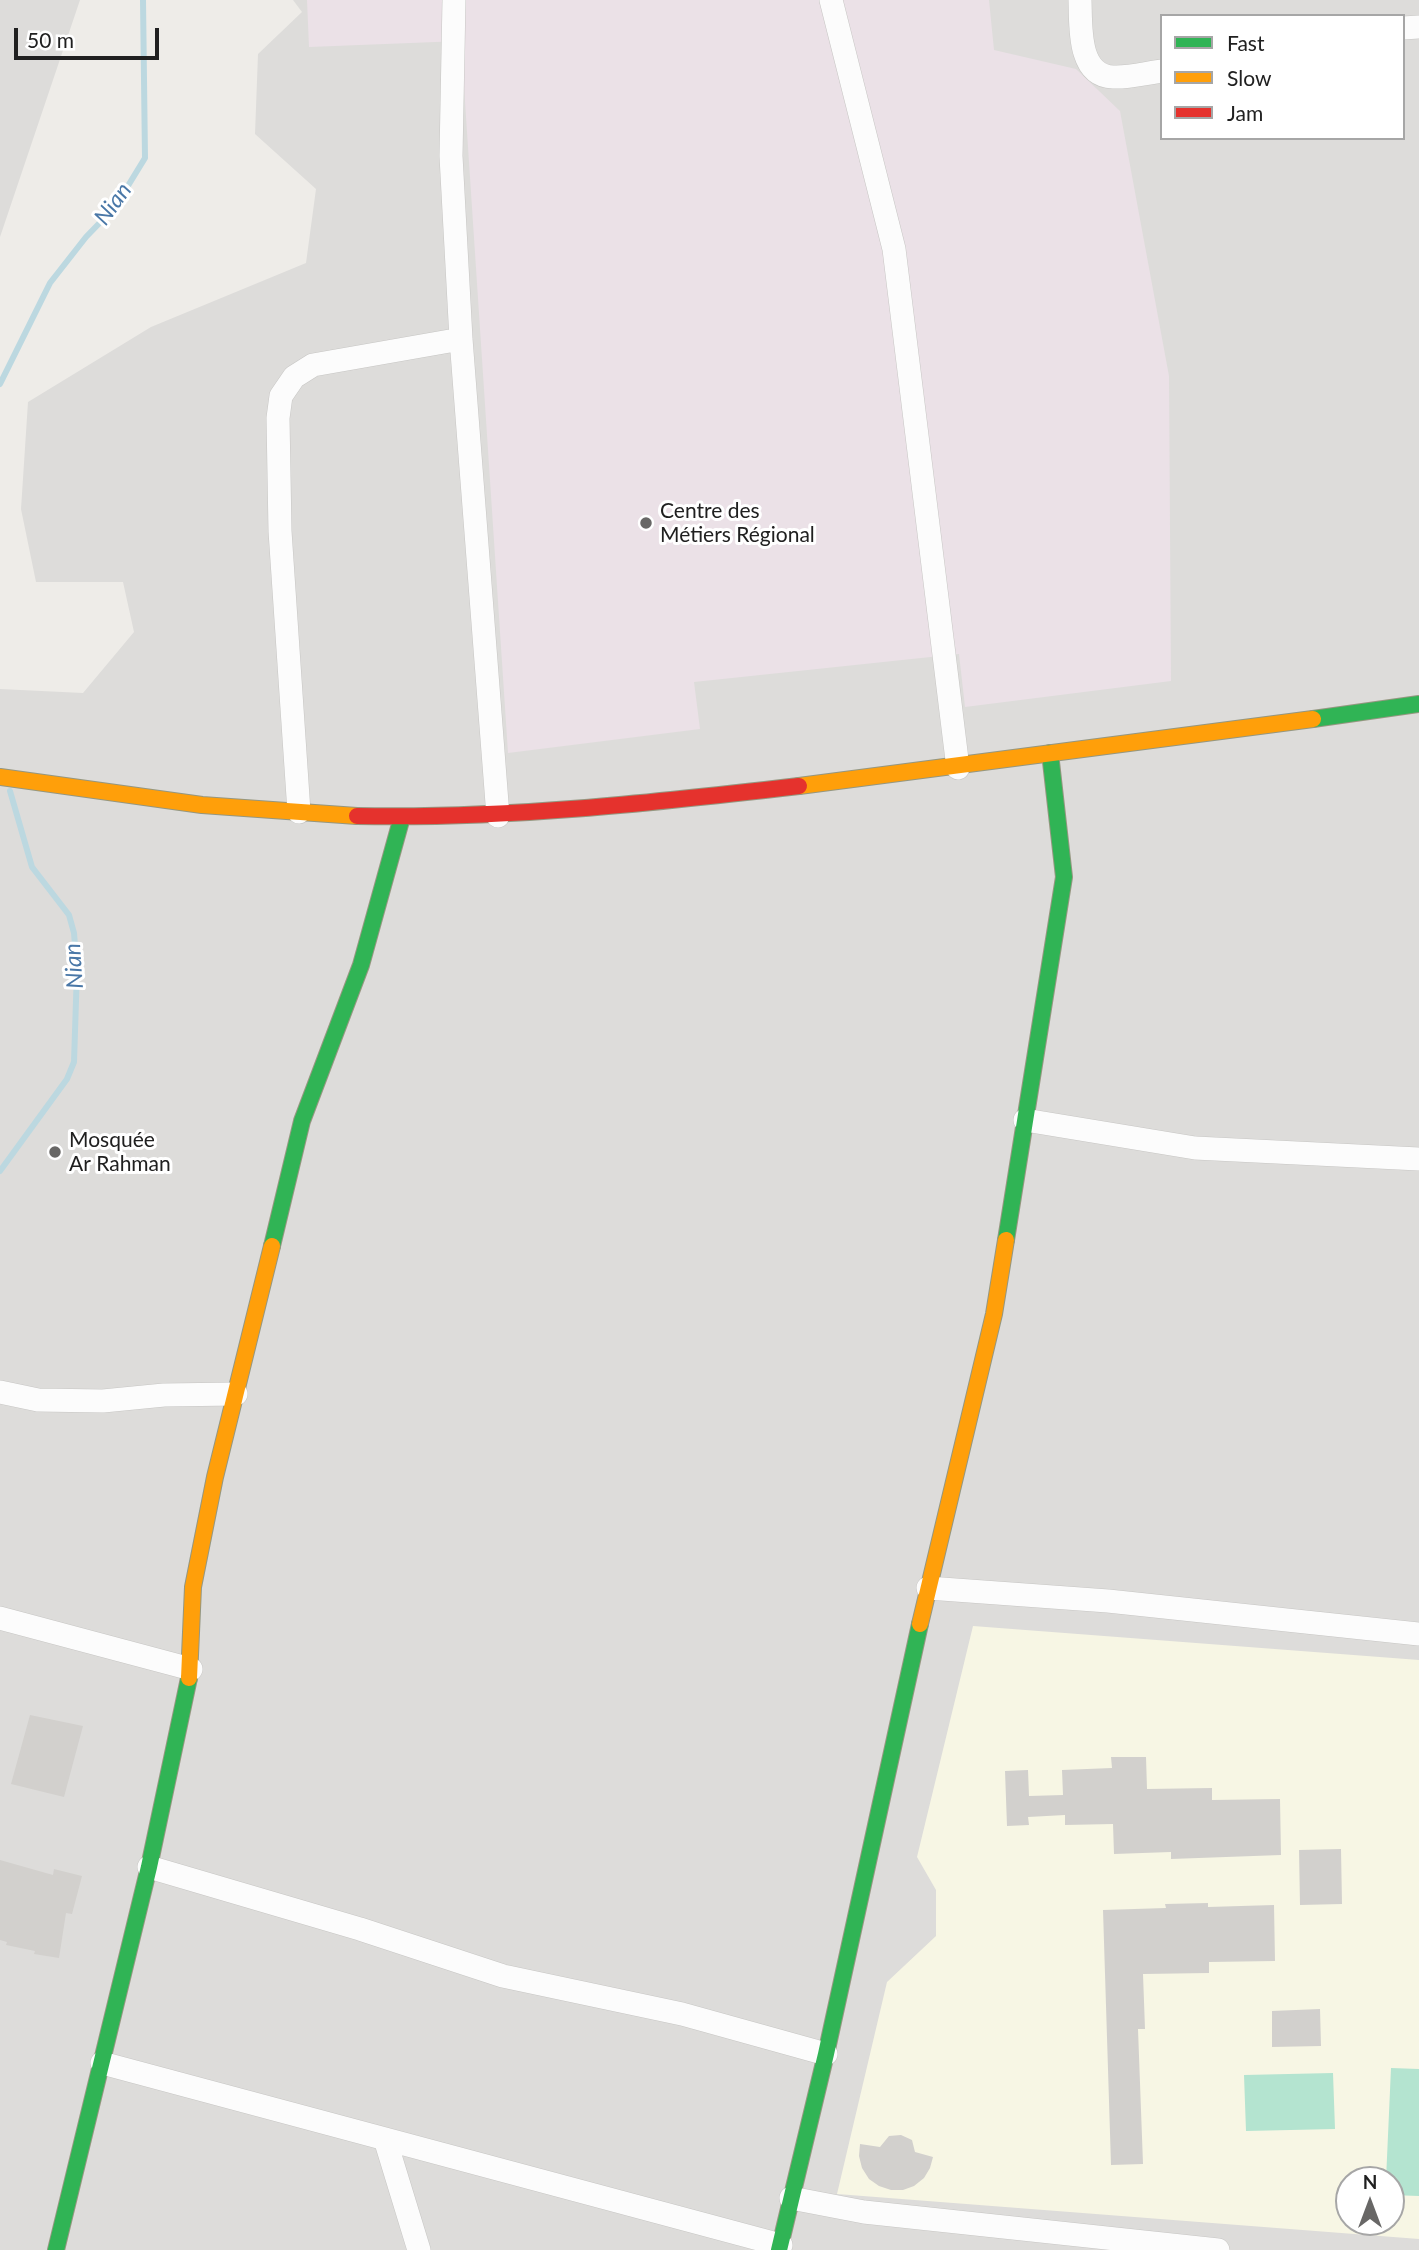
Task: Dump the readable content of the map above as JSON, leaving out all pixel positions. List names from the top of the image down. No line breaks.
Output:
{"water":["Nian"],"places":["Centre des Métiers Régional","Mosquée Ar Rahman"],"legend":["Fast","Slow","Jam"],"scale_bar":"50 m","north":"top"}
